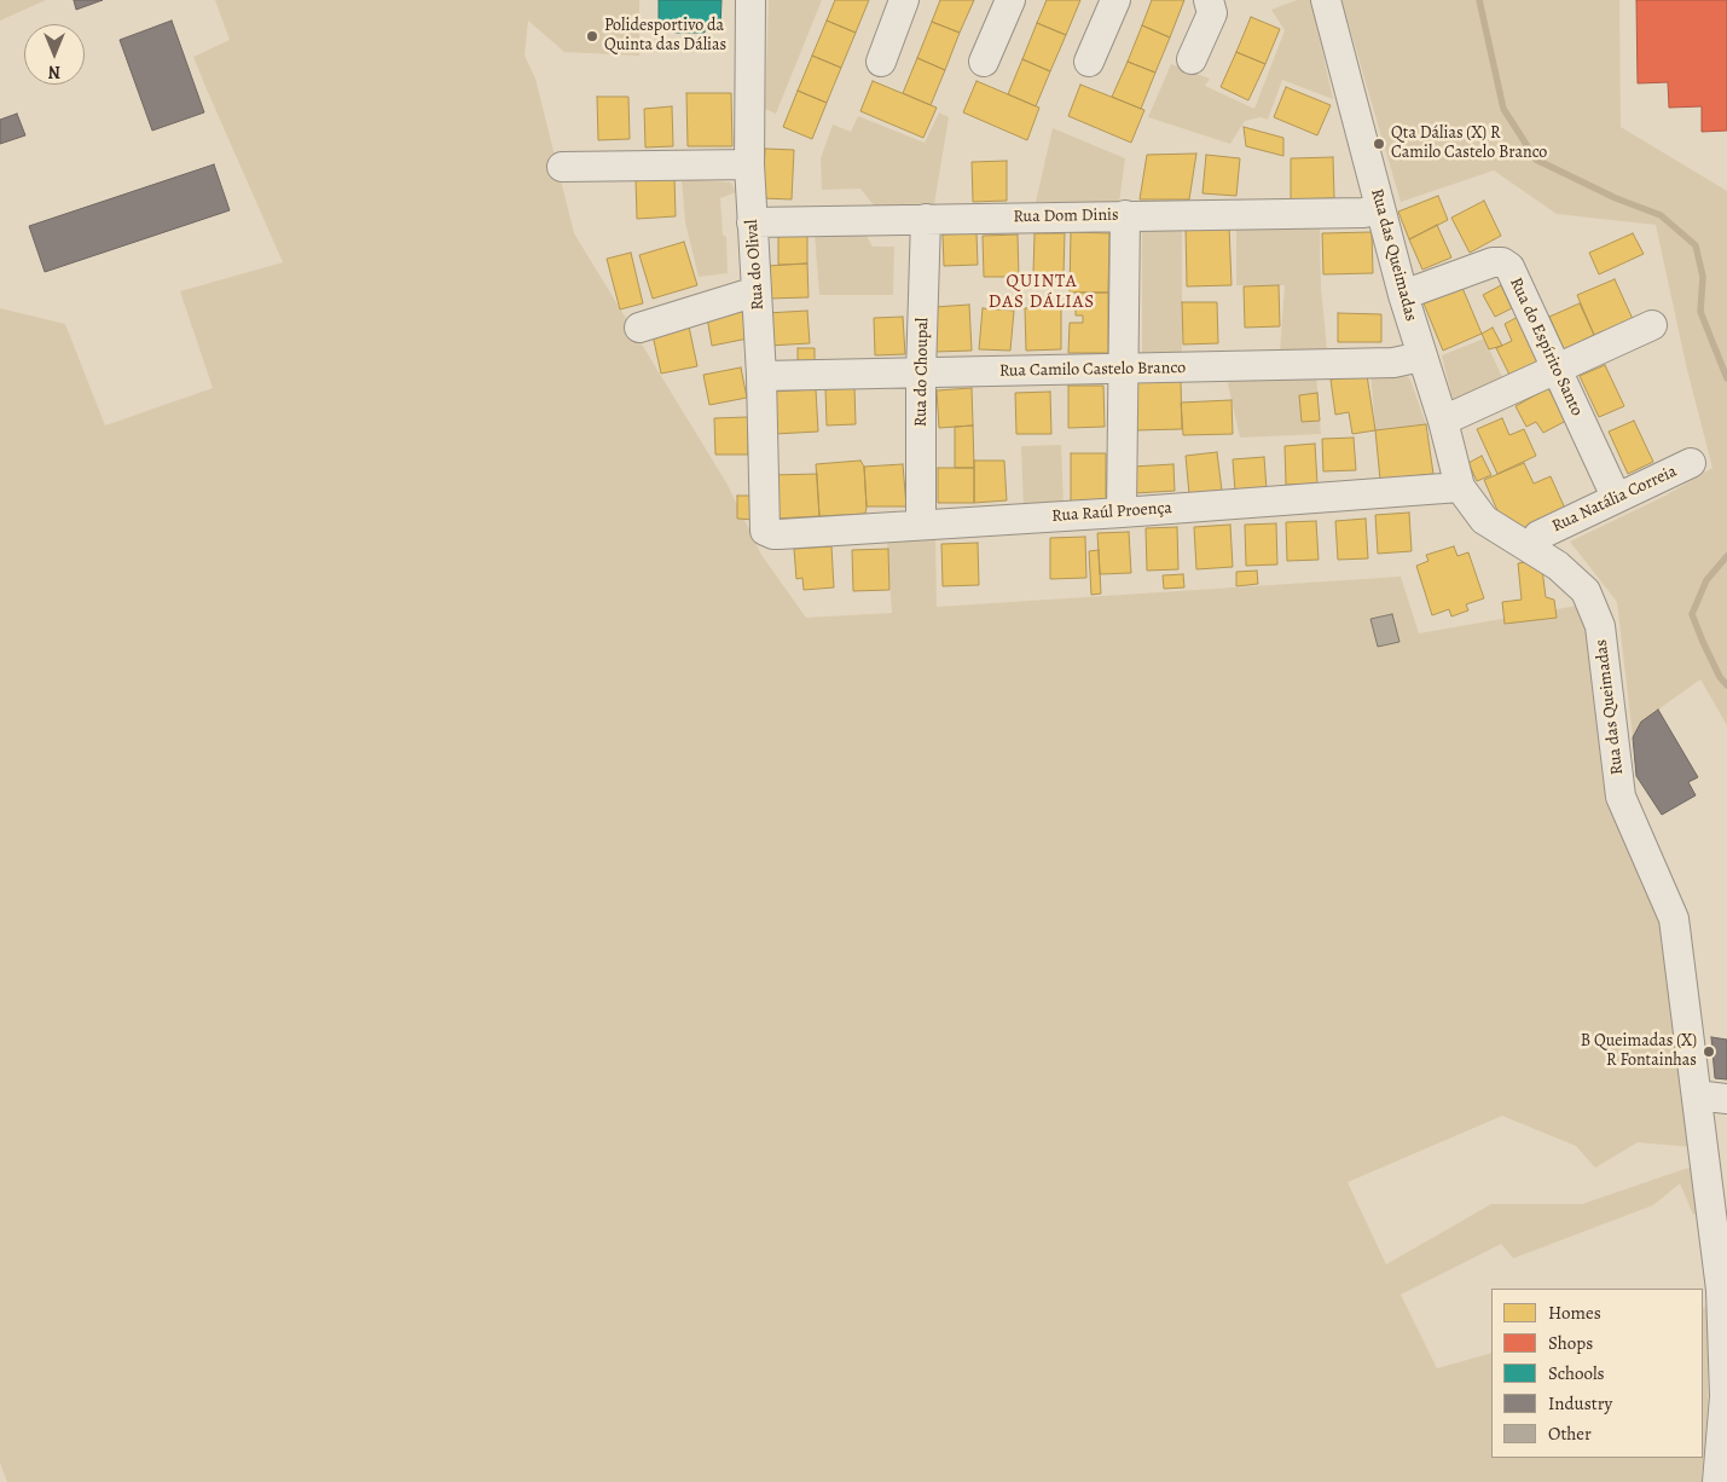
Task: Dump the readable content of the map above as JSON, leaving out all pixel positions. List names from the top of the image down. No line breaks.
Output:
{"streets":{"street":["Rua Dom Dinis","Rua das Queimadas","Rua do Olival","Rua do Espírito Santo","Rua Camilo Castelo Branco","Rua do Choupal","Rua Natália Correia","Rua Raúl Proença"]},"crossings":[["Rua Dom Dinis","Rua das Queimadas"],["Rua Dom Dinis","Rua do Olival"],["Rua Dom Dinis","Rua do Choupal"],["Rua das Queimadas","Rua do Espírito Santo"],["Rua das Queimadas","Rua Camilo Castelo Branco"],["Rua das Queimadas","Rua Raúl Proença"],["Rua do Olival","Rua Camilo Castelo Branco"],["Rua do Olival","Rua Raúl Proença"],["Rua do Espírito Santo","Rua Natália Correia"],["Rua Camilo Castelo Branco","Rua do Choupal"],["Rua do Choupal","Rua Raúl Proença"]],"districts":["QUINTA DAS DÁLIAS"],"places":["Polidesportivo da Quinta das Dálias","Qta Dálias (X) R Camilo Castelo Branco","B Queimadas (X) R Fontainhas"],"legend":["Homes","Shops","Schools","Industry","Other"],"north":"bottom"}
